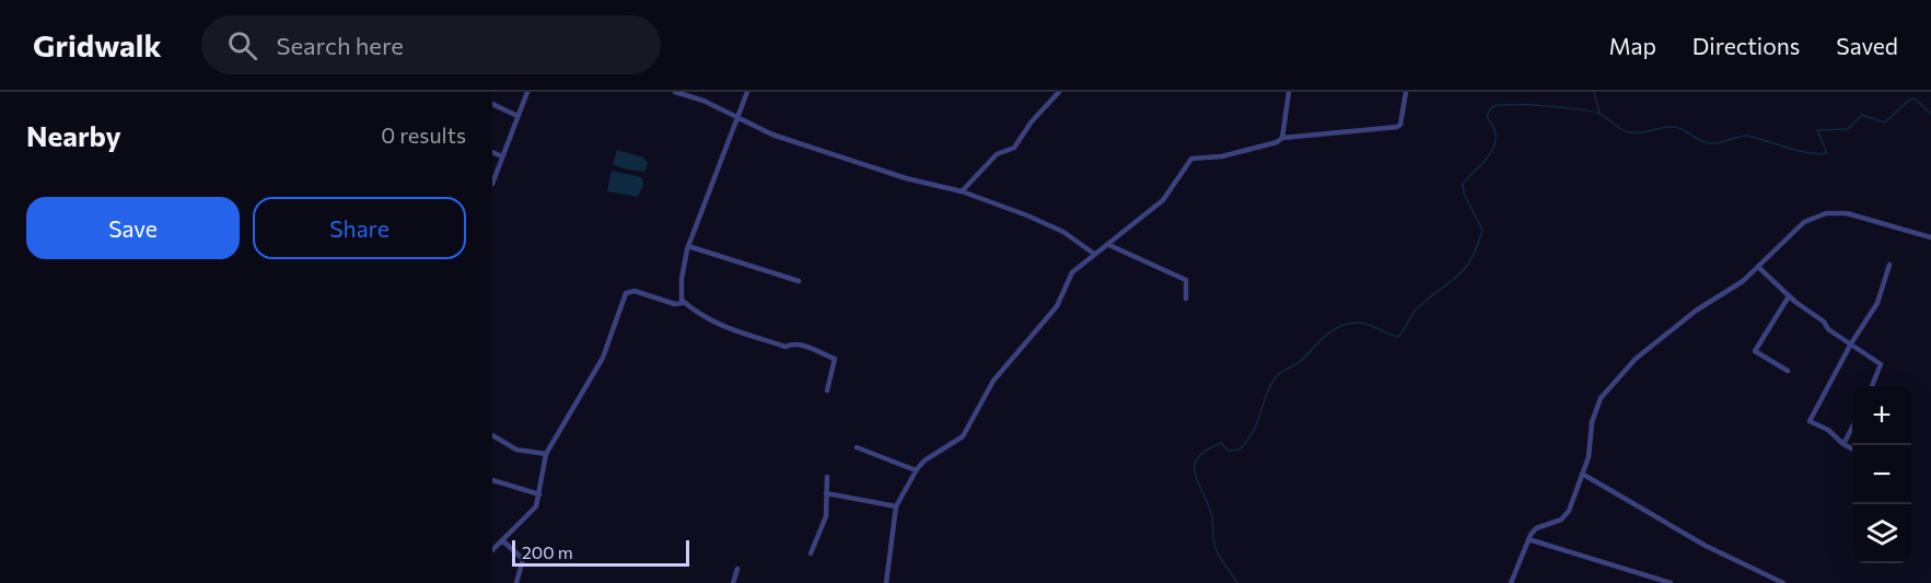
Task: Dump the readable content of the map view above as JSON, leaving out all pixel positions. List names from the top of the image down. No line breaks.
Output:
{"scale_bar":"200 m","page":{"header":"Gridwalk","search":"Search here","nav":["Map","Directions","Saved"],"heading":["Nearby","0 results"],"buttons":["Save","Share"],"map_buttons":["+","−"],"scale":"200 m"}}
